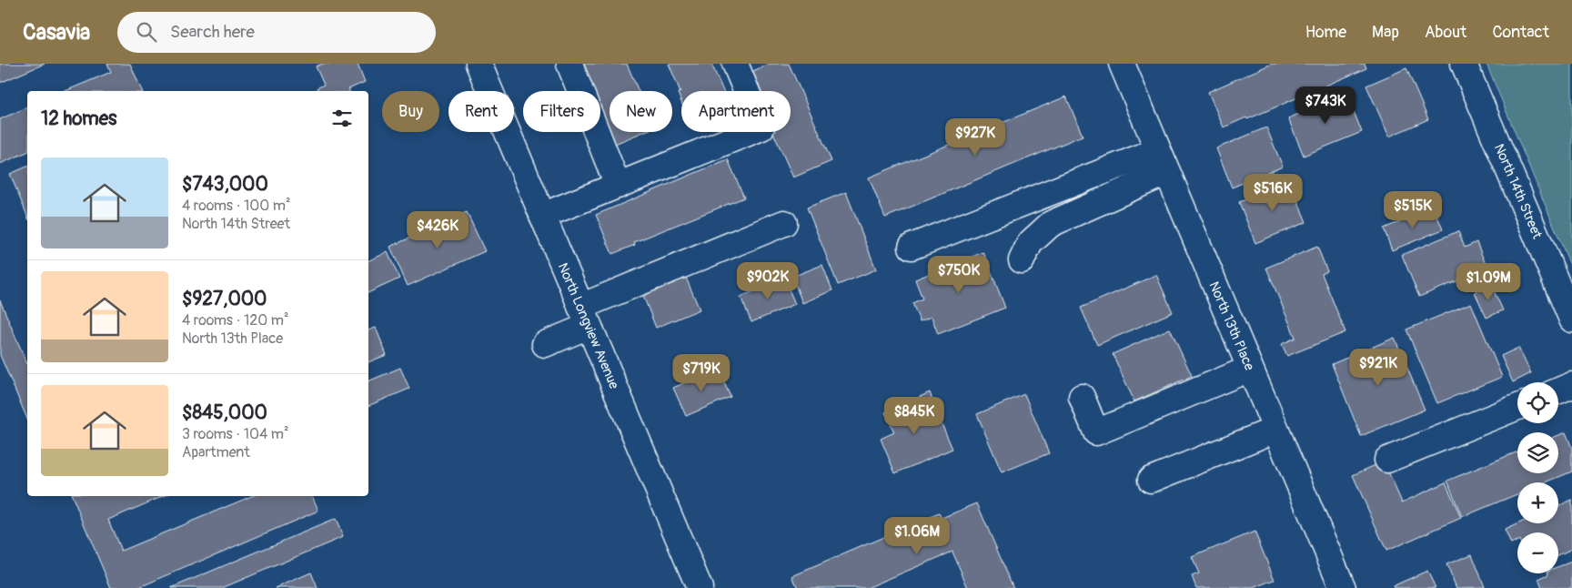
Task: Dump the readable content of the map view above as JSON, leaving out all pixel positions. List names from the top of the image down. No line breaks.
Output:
{"streets":{"street":["North 14th Street","North Longview Avenue","North 13th Place"]},"page":{"header":"Casavia","search":"Search here","nav":["Home","Map","About","Contact"],"price":["$743K","$927K","$516K","$515K","$426K","$750K","$902K","$1.09M","$921K","$719K","$845K","$1.06M"],"chip":["Buy","Rent","Filters","New","Apartment"],"heading":"12 homes","list":[{"name":"$743,000","note":"4 rooms · 100 m² · North 14th Street"},{"name":"$927,000","note":"4 rooms · 120 m² · North 13th Place"},{"name":"$845,000","note":"3 rooms · 104 m² · Apartment"}],"map_buttons":["+","−"]}}
